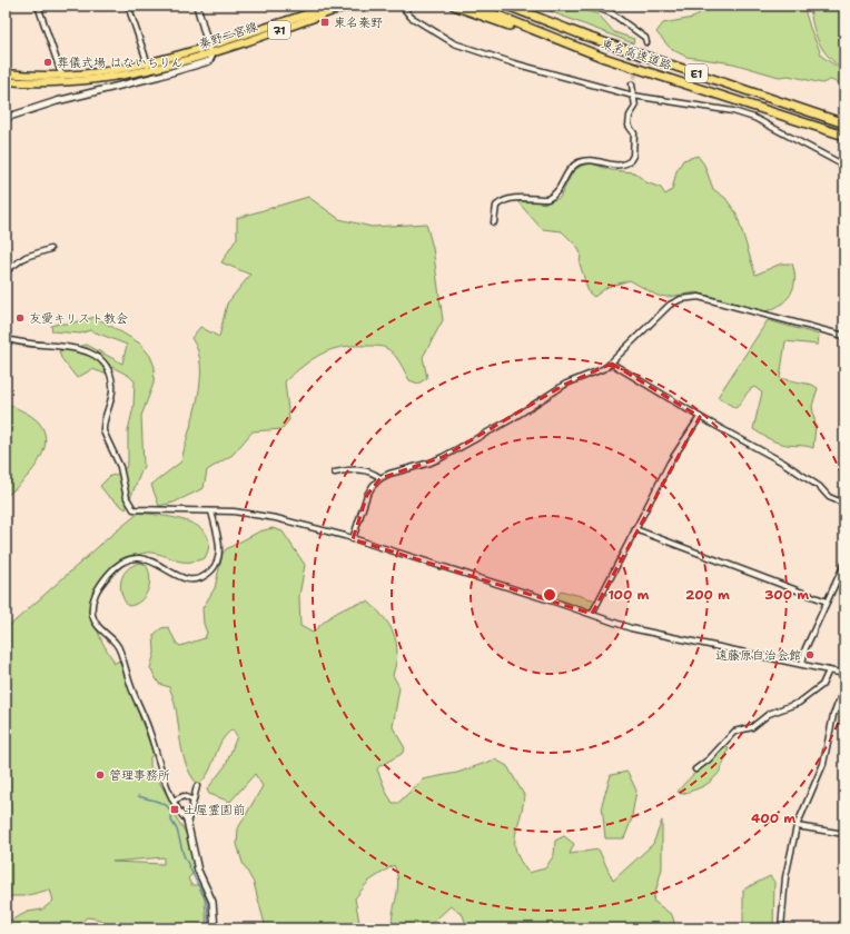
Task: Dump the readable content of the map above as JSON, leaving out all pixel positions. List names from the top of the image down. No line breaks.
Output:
{"streets":{"highway":["東名高速道路","E1"],"main road":["71","秦野二宮線"]},"places":{"transit":["東名秦野","土屋霊園前"],"other":["葬儀式場 はないちりん","友愛キリスト教会","遠藤原自治会館","管理事務所"]},"rings":["100 m","200 m","300 m","400 m"]}
